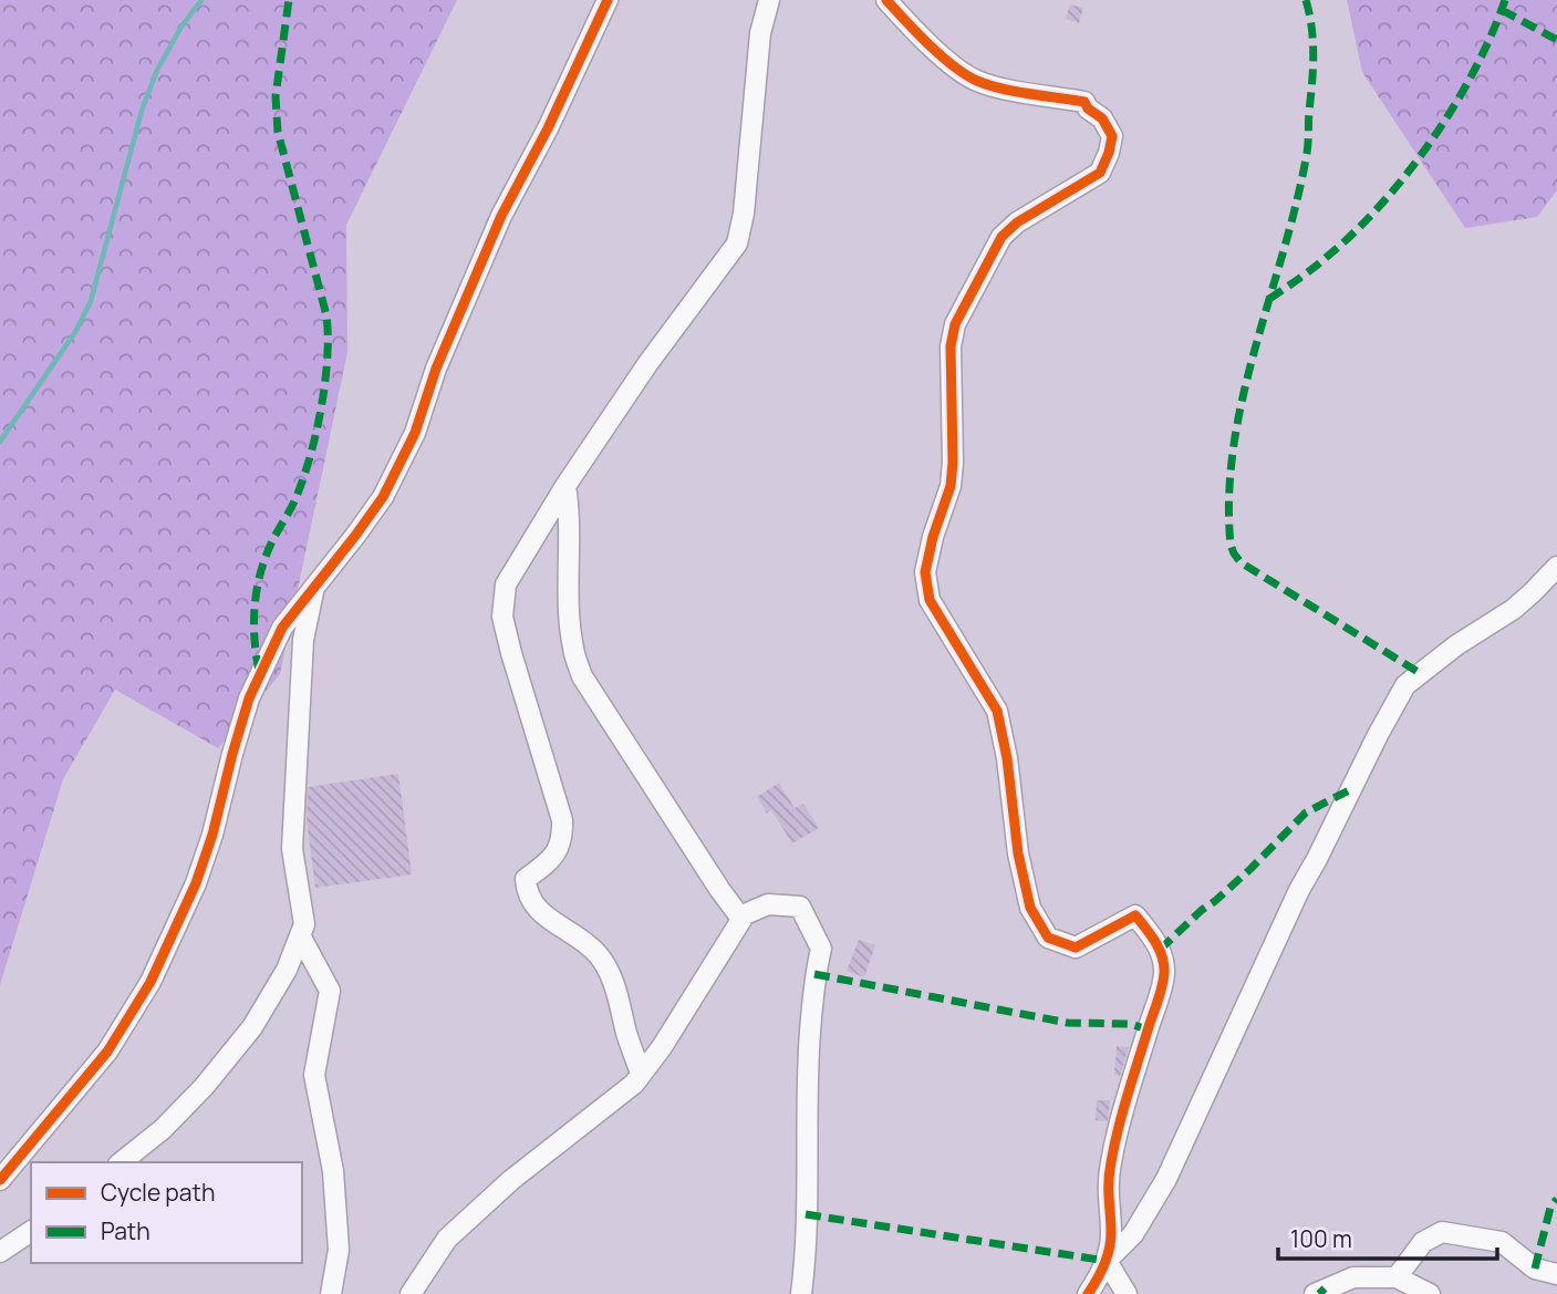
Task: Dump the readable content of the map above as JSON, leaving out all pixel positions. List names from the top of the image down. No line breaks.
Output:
{"legend":["Cycle path","Path"],"scale_bar":"100 m"}
